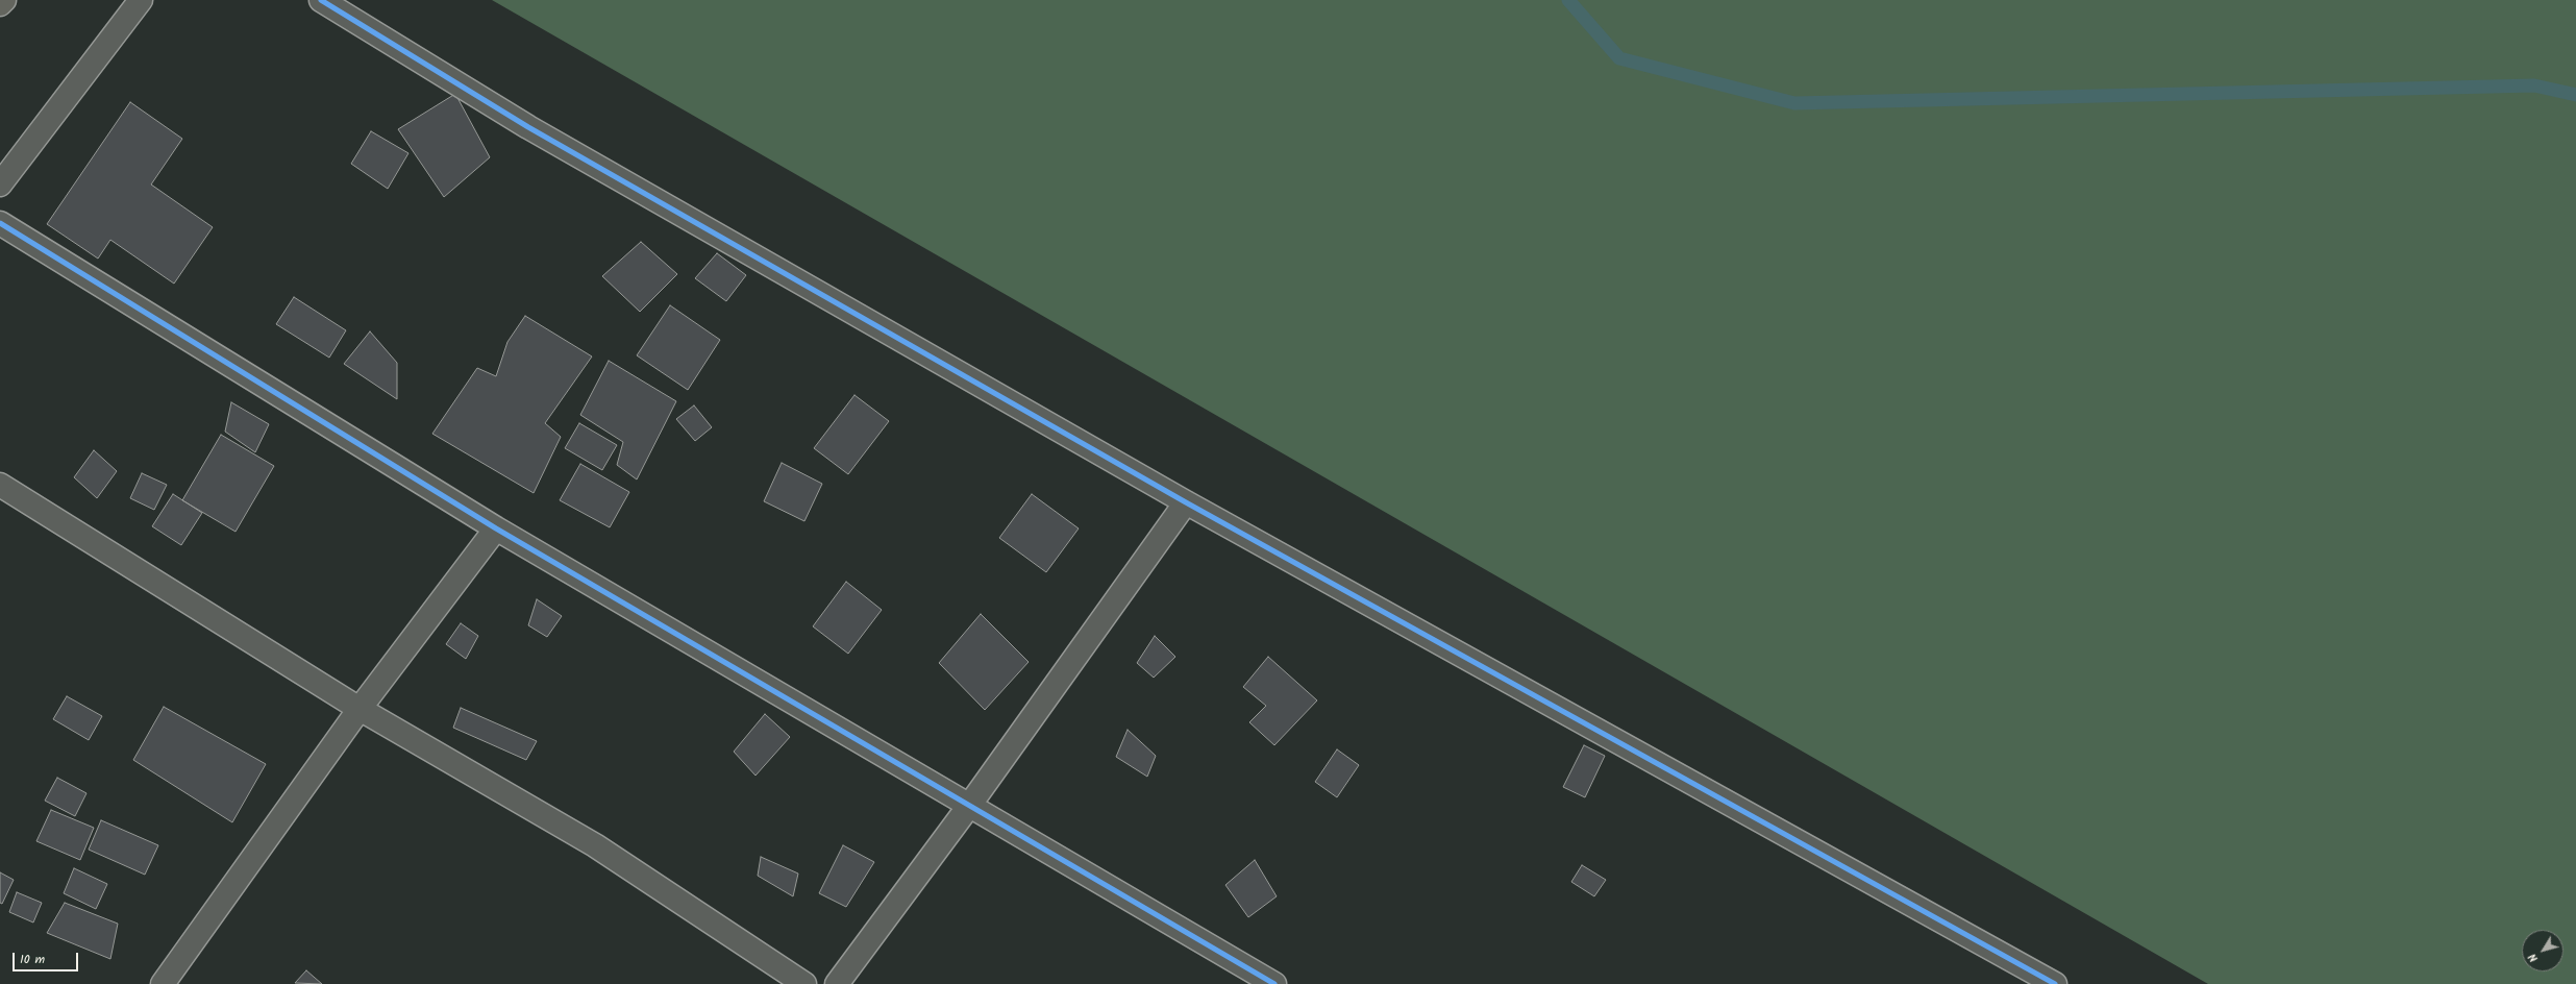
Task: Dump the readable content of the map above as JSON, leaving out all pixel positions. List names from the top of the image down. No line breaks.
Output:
{"scale_bar":"10 m","north":"bottom left"}
